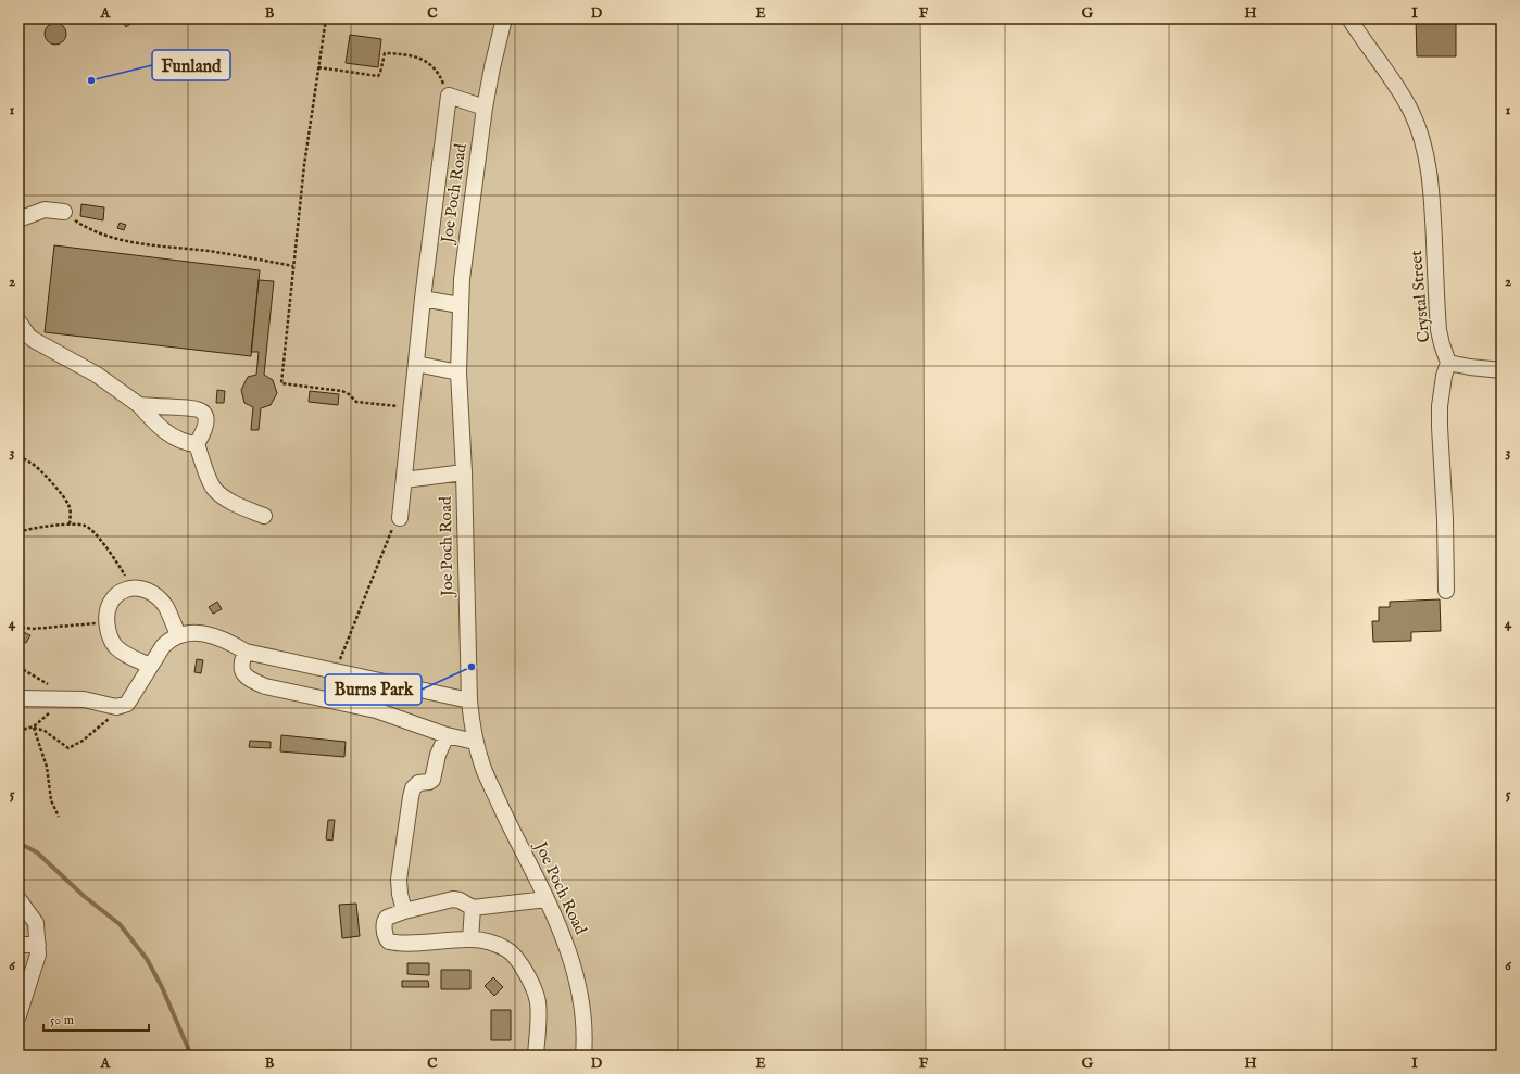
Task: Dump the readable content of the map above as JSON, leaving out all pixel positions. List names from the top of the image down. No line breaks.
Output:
{"streets":{"street":["Joe Poch Road","Crystal Street"]},"places":["Funland","Burns Park"],"scale_bar":"50 m","grid":{"columns":["A","B","C","D","E","F","G","H","I"],"rows":["1","2","3","4","5","6"]}}
